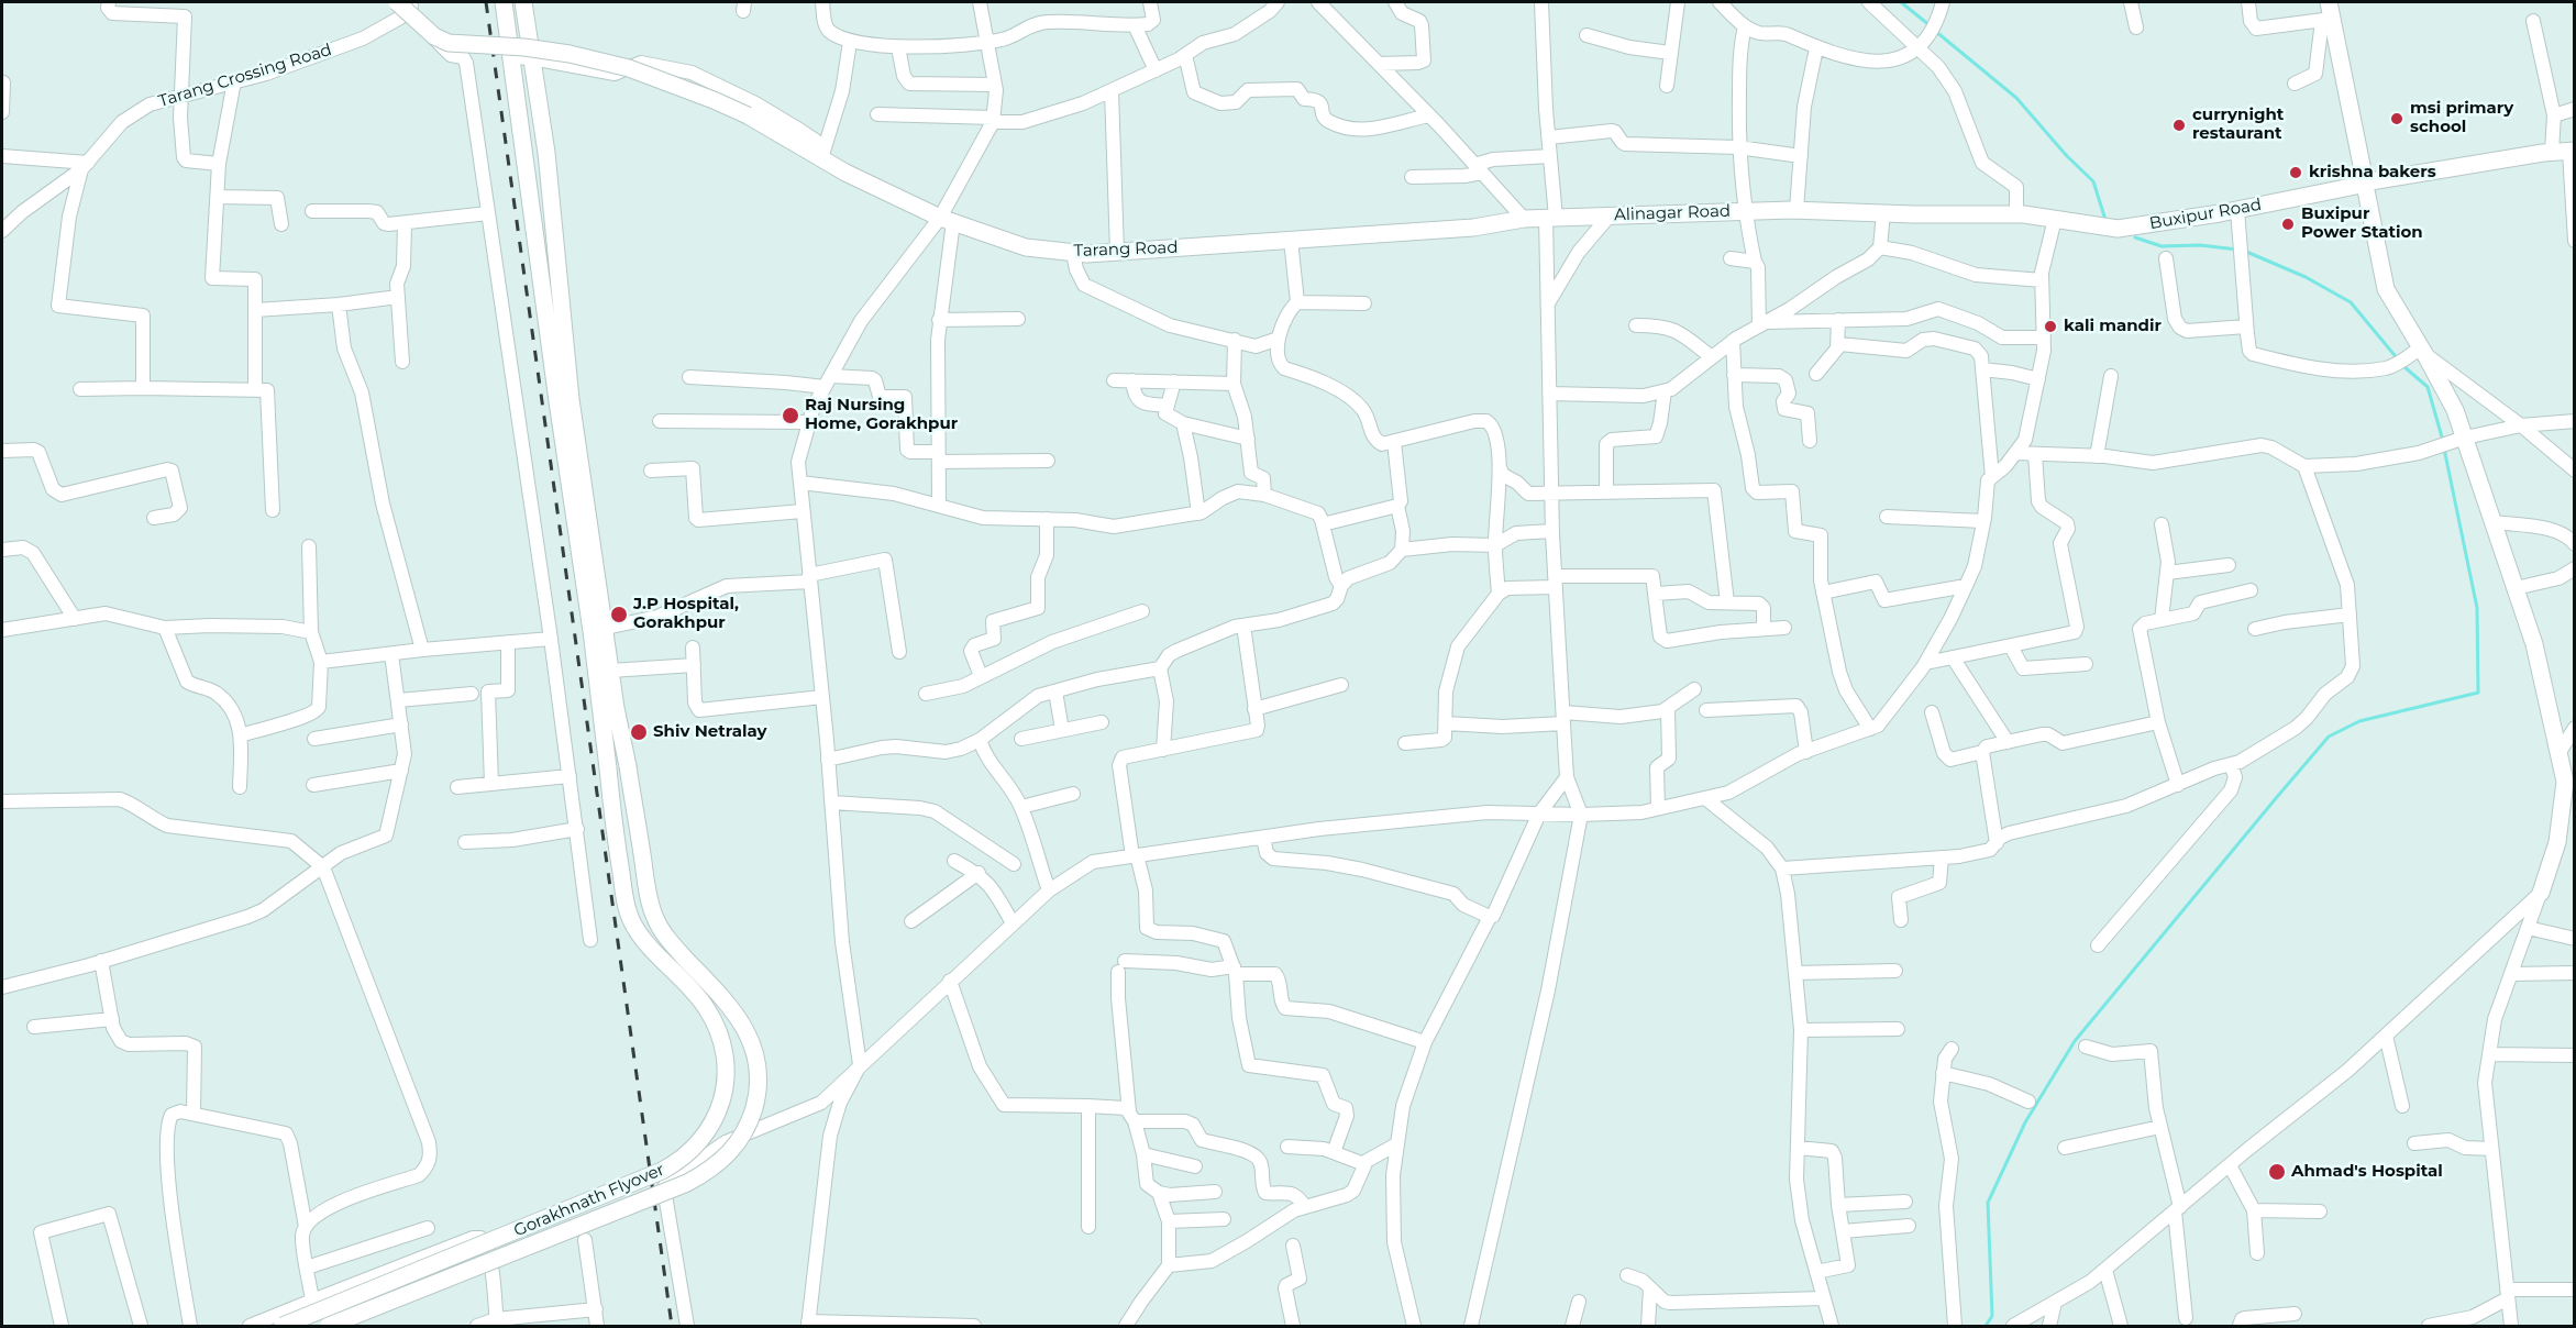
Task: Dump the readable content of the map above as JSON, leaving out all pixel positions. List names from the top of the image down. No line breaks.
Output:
{"streets":{"main road":["Alinagar Road","Buxipur Road","Tarang Road","Gorakhnath Flyover"],"street":["Tarang Crossing Road"]},"crossings":[["Tarang Crossing Road","Tarang Road"],["Alinagar Road","Buxipur Road"],["Alinagar Road","Tarang Road"]],"places":["msi primary school","currynight restaurant","krishna bakers","Buxipur Power Station","kali mandir","Raj Nursing Home, Gorakhpur","J.P Hospital, Gorakhpur","Shiv Netralay","Ahmad's Hospital"]}
